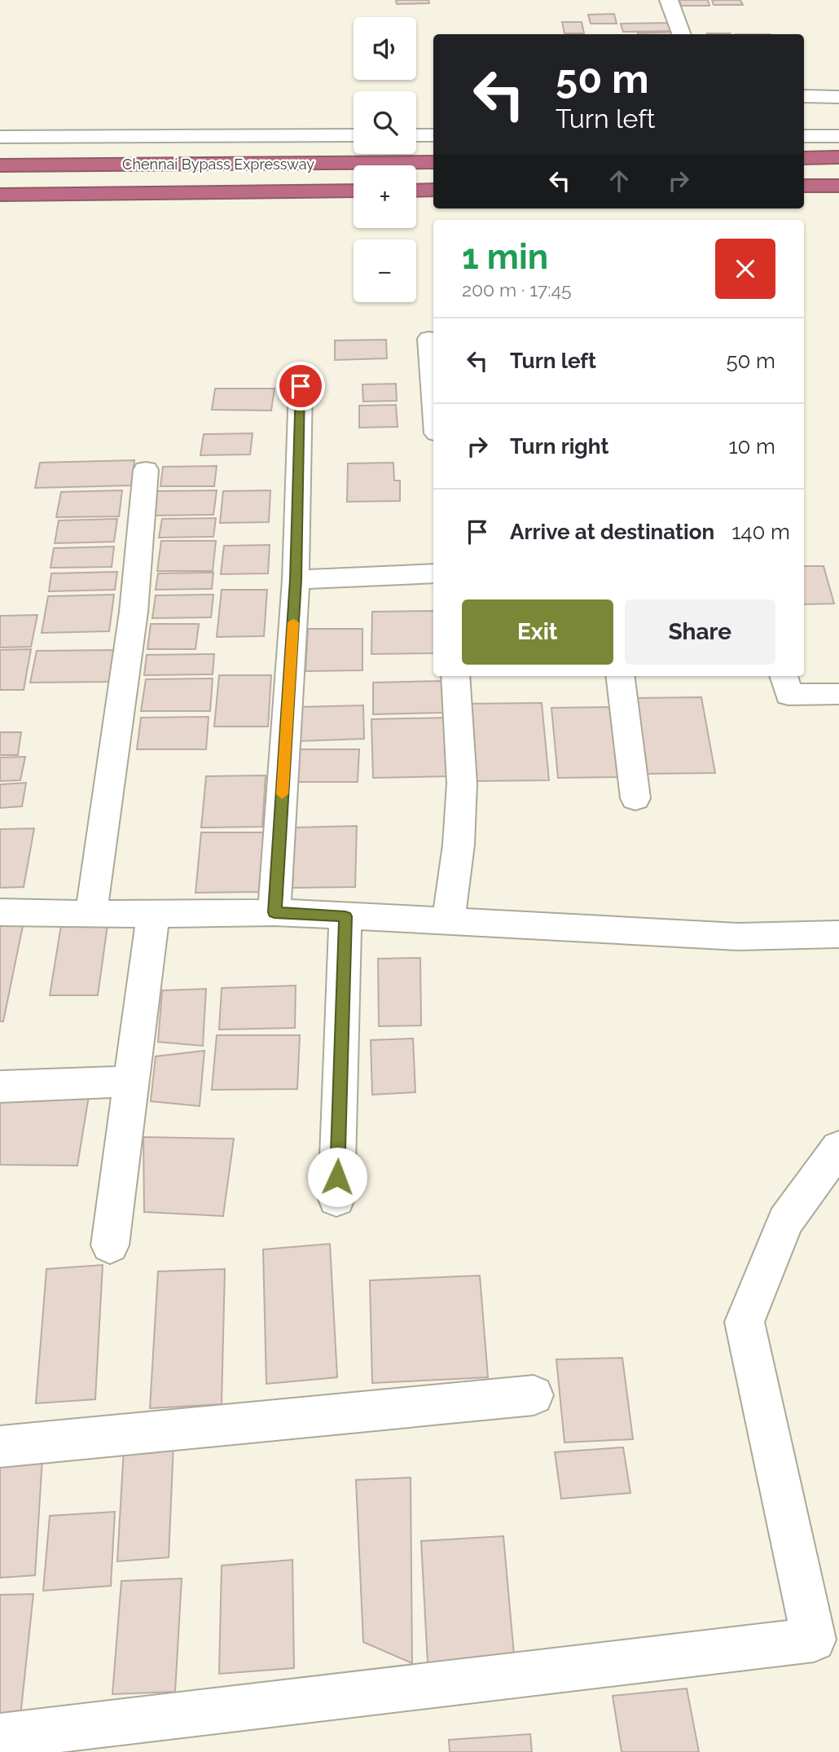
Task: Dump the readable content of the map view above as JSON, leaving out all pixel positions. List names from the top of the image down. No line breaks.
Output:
{"streets":{"highway":["Chennai Bypass Expressway"]},"page":{"map_buttons":["+","−"],"turn":["50 m","Turn left"],"heading":["1 min","200 m · 17:45"],"list":[{"name":"Turn left","value":"50 m"},{"name":"Turn right","value":"10 m"},{"name":"Arrive at destination","value":"140 m"}],"buttons":["Exit","Share"]}}
